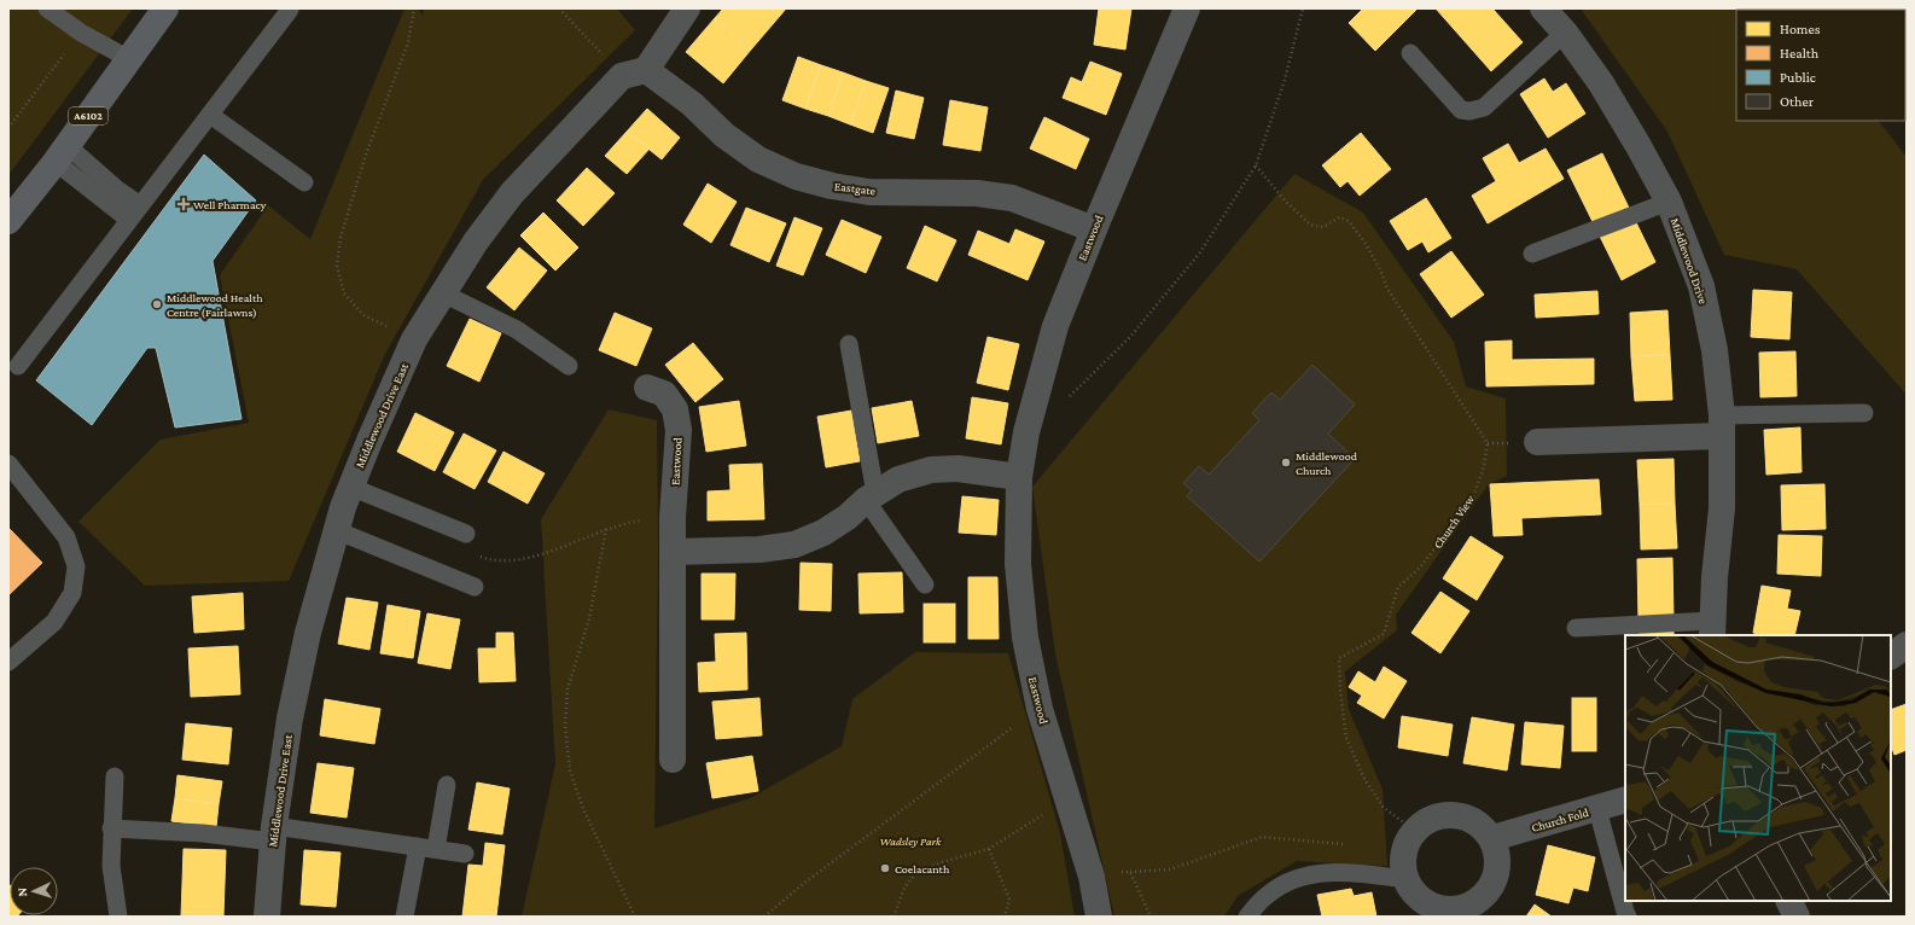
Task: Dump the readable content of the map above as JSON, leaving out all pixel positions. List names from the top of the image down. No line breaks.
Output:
{"streets":{"main road":["A6102"],"street":["Eastgate","Eastwood","Middlewood Drive","Middlewood Drive East","Church Fold"],"path":["Church View"]},"crossings":[["Eastgate","Eastwood"],["Eastgate","Middlewood Drive East"],["Church View","Church Fold"]],"parks":["Wadsley Park"],"places":{"health":["Well Pharmacy"],"other":["Middlewood Health Centre (Fairlawns)","Middlewood Church","Coelacanth"]},"legend":["Homes","Health","Public","Other"],"north":"left"}
